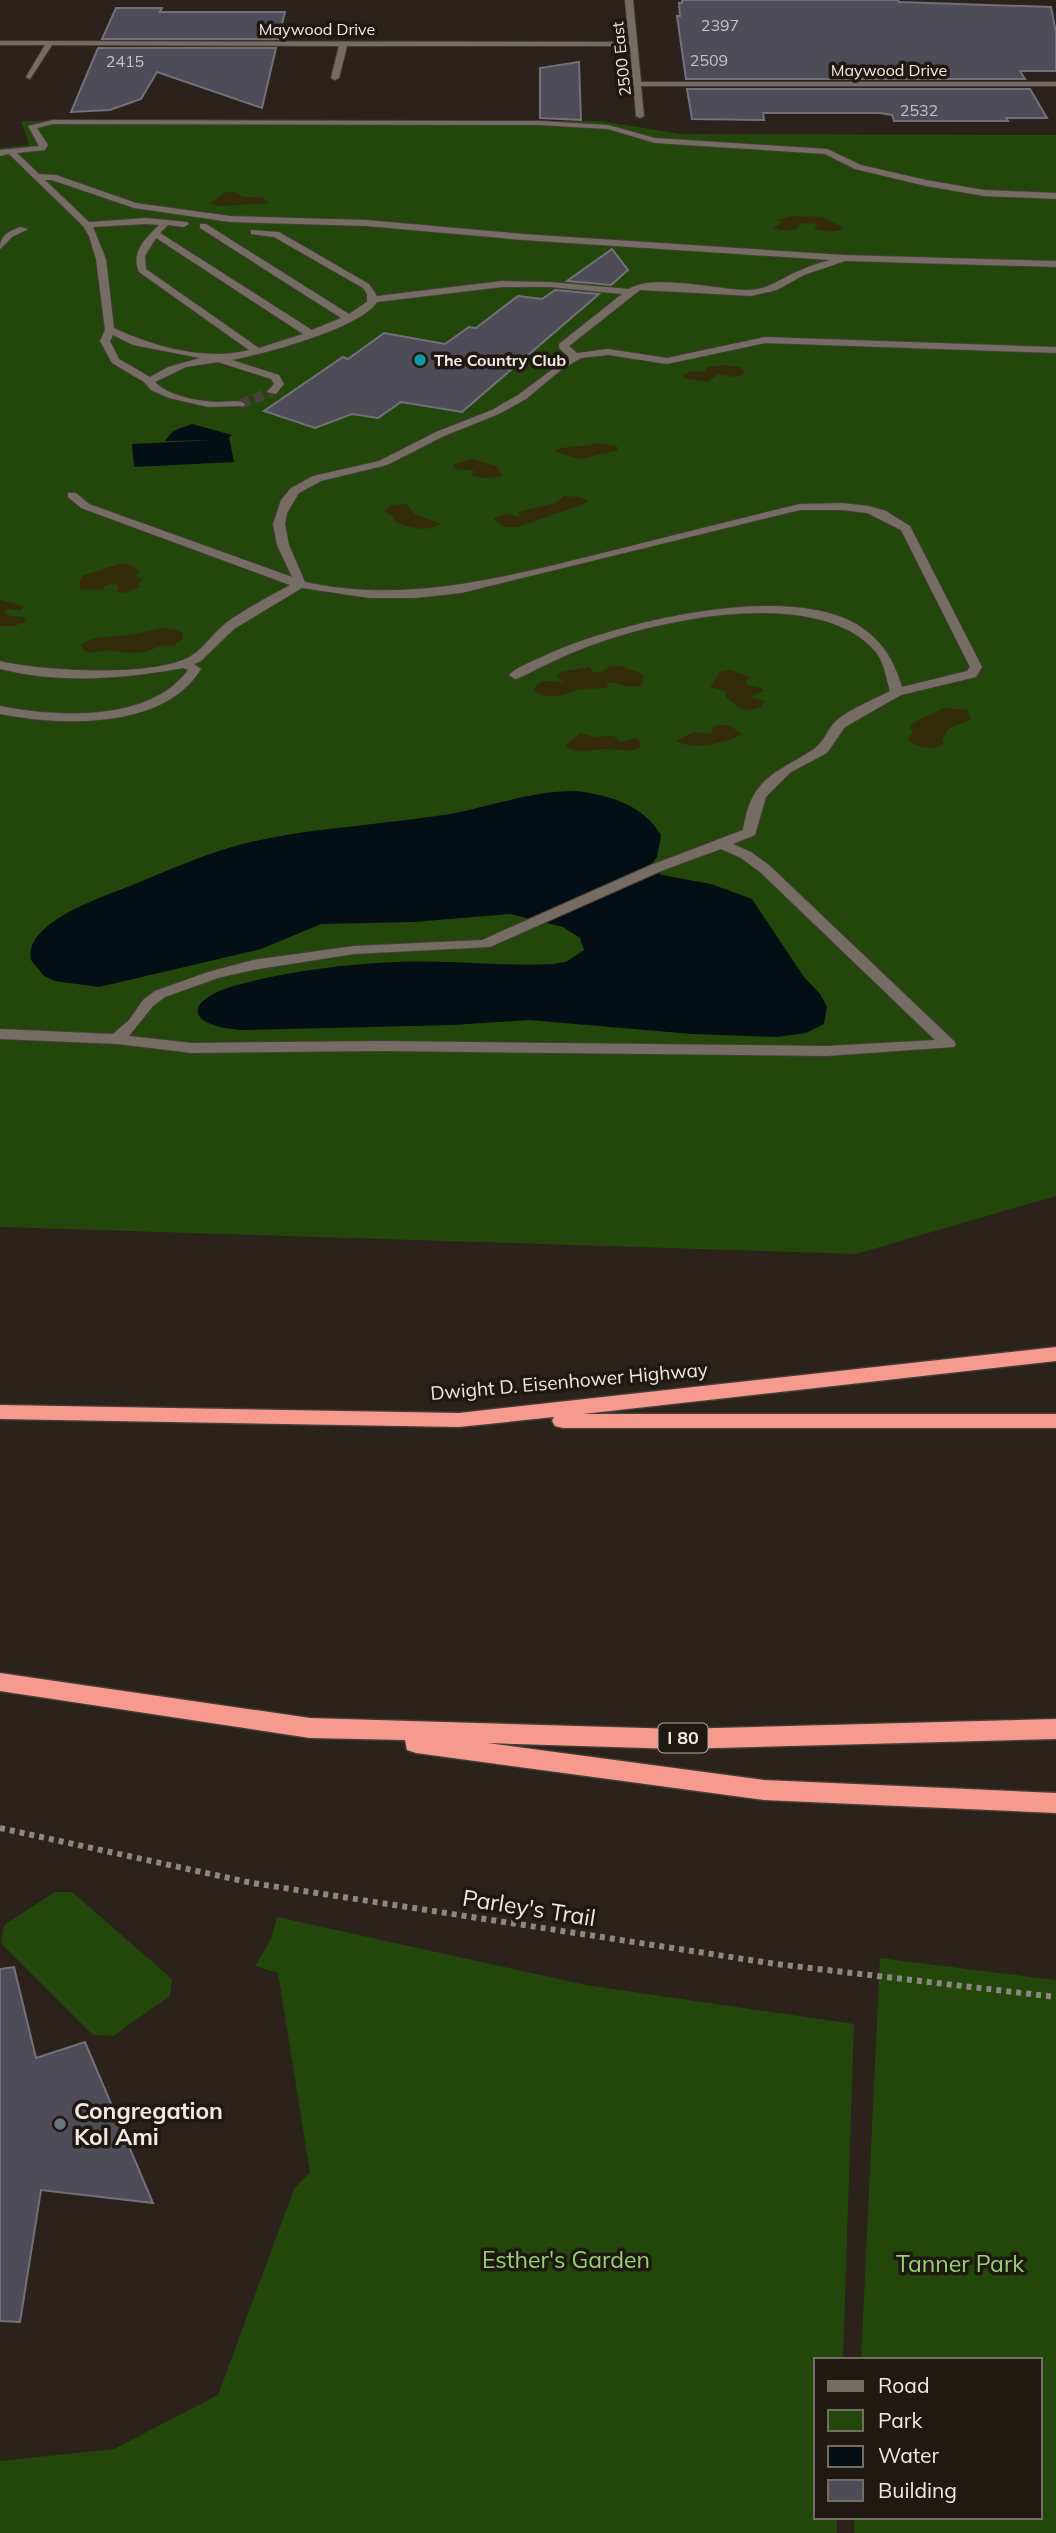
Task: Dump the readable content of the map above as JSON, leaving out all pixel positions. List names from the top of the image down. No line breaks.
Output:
{"streets":{"highway":["Dwight D. Eisenhower Highway","I 80"],"street":["Maywood Drive","2500 East"],"path":["Parley's Trail"]},"crossings":[["Maywood Drive","2500 East"]],"parks":["Esther's Garden","Tanner Park"],"places":["The Country Club","Congregation Kol Ami"],"house_numbers":["2397","2509","2415","2532"],"legend":["Road","Park","Water","Building"]}
